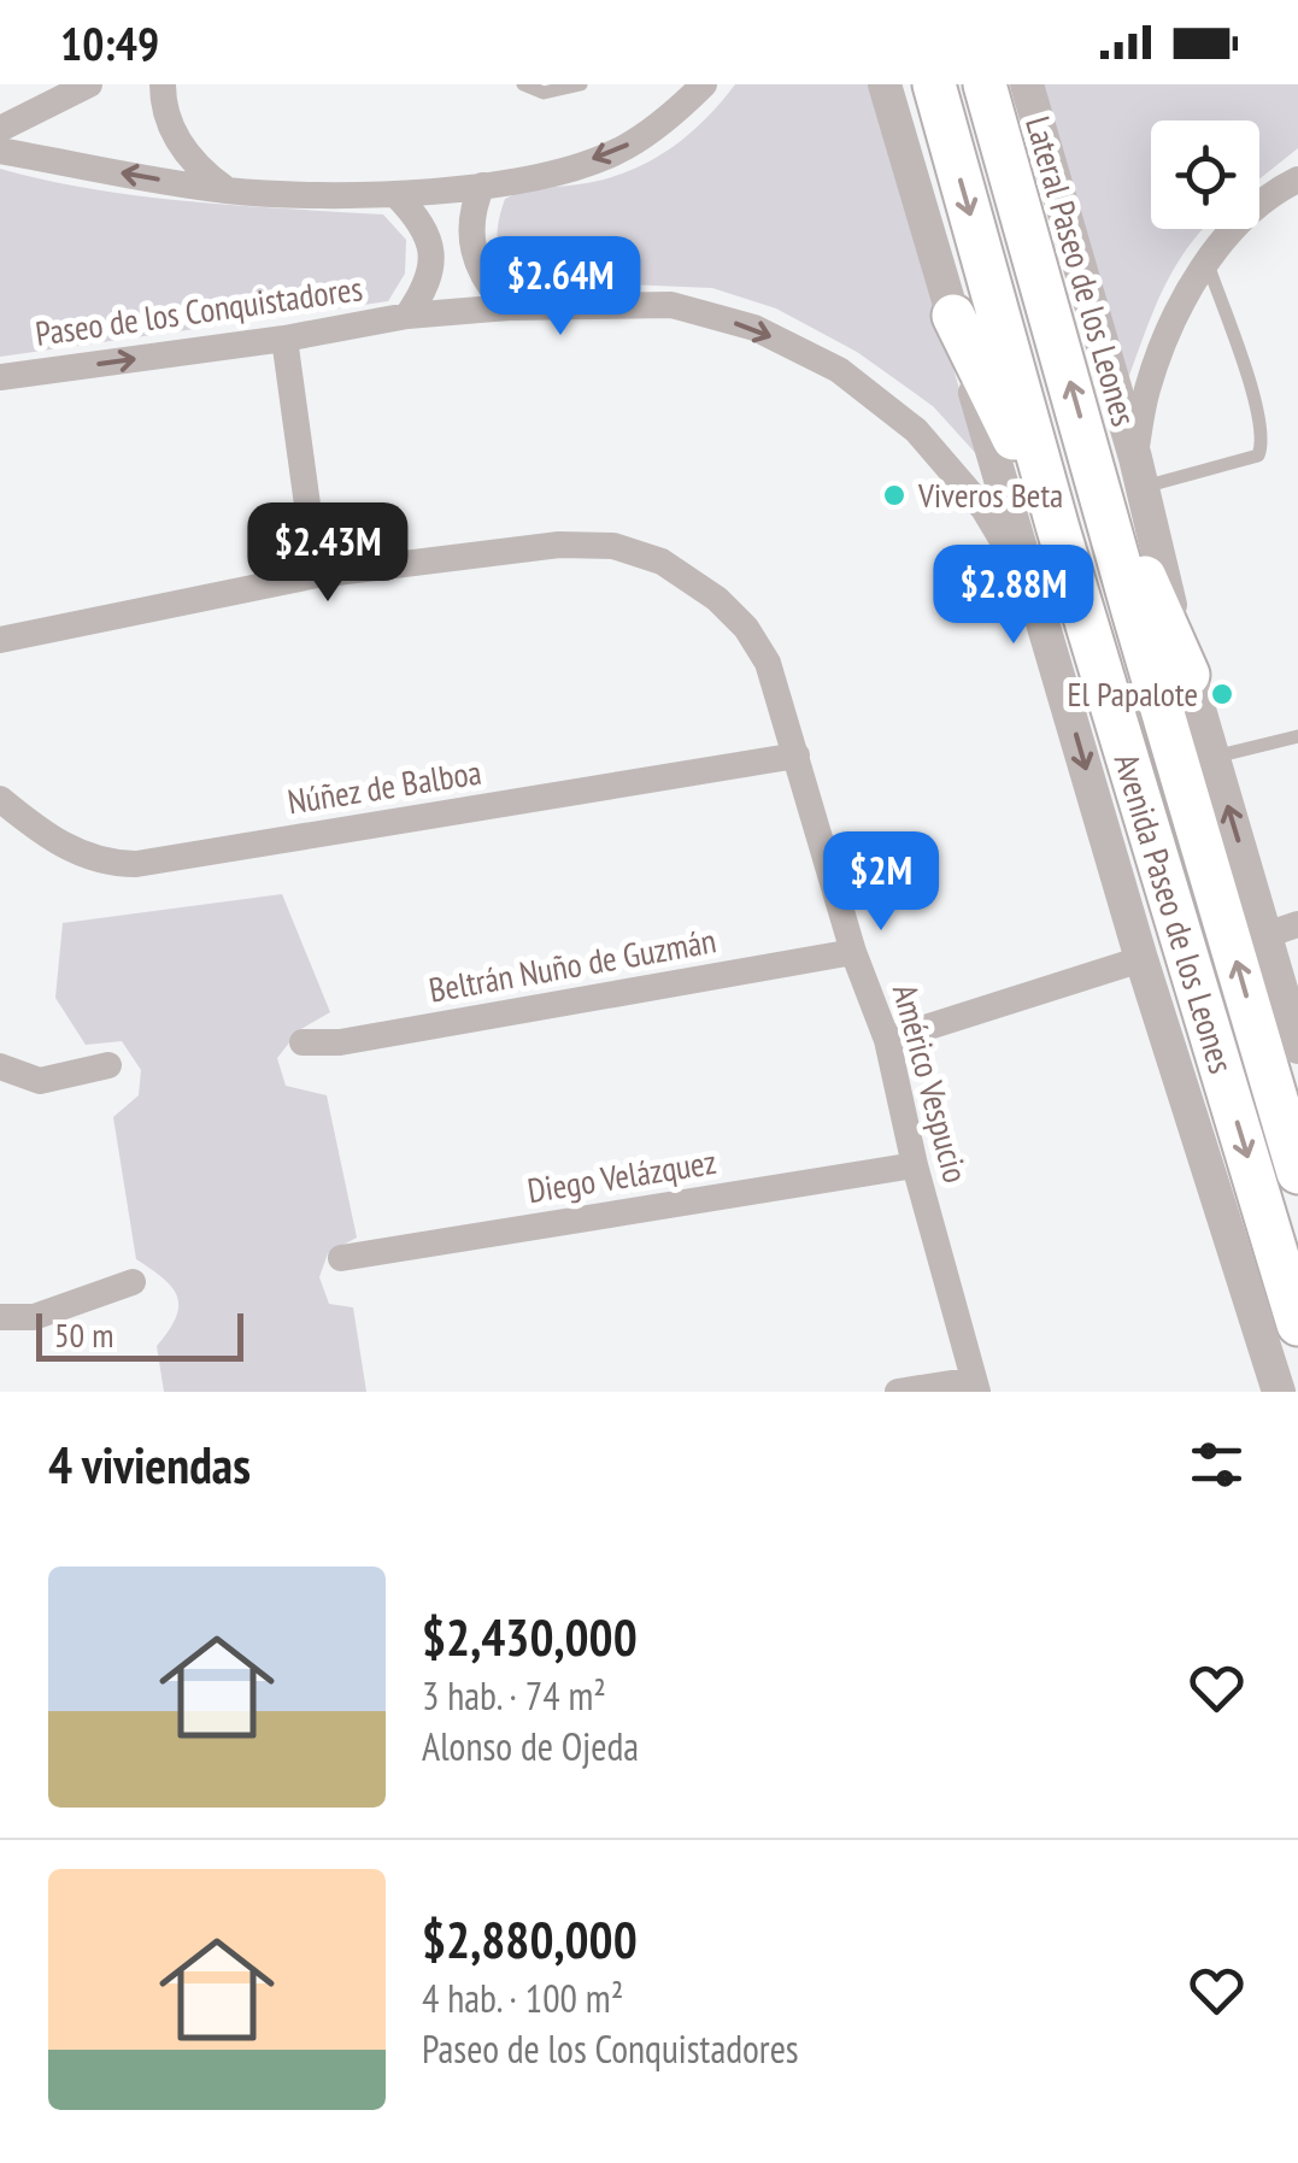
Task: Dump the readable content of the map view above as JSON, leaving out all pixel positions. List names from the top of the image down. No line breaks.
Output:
{"streets":{"main road":["Avenida Paseo de los Leones"],"street":["Lateral Paseo de los Leones","Paseo de los Conquistadores","Núñez de Balboa","Beltrán Nuño de Guzmán","Américo Vespucio","Diego Velázquez"]},"crossings":[["Lateral Paseo de los Leones","Avenida Paseo de los Leones"],["Núñez de Balboa","Américo Vespucio"],["Beltrán Nuño de Guzmán","Américo Vespucio"],["Américo Vespucio","Diego Velázquez"]],"one_way":["Paseo de los Conquistadores"],"places":["Viveros Beta","El Papalote"],"scale_bar":"50 m","page":{"status":"10:49","price":["$2.64M","$2.43M","$2.88M","$2M"],"scale":"50 m","heading":"4 viviendas","list":[{"name":"$2,430,000","note":"3 hab. · 74 m² · Alonso de Ojeda"},{"name":"$2,880,000","note":"4 hab. · 100 m² · Paseo de los Conquistadores"}]}}
